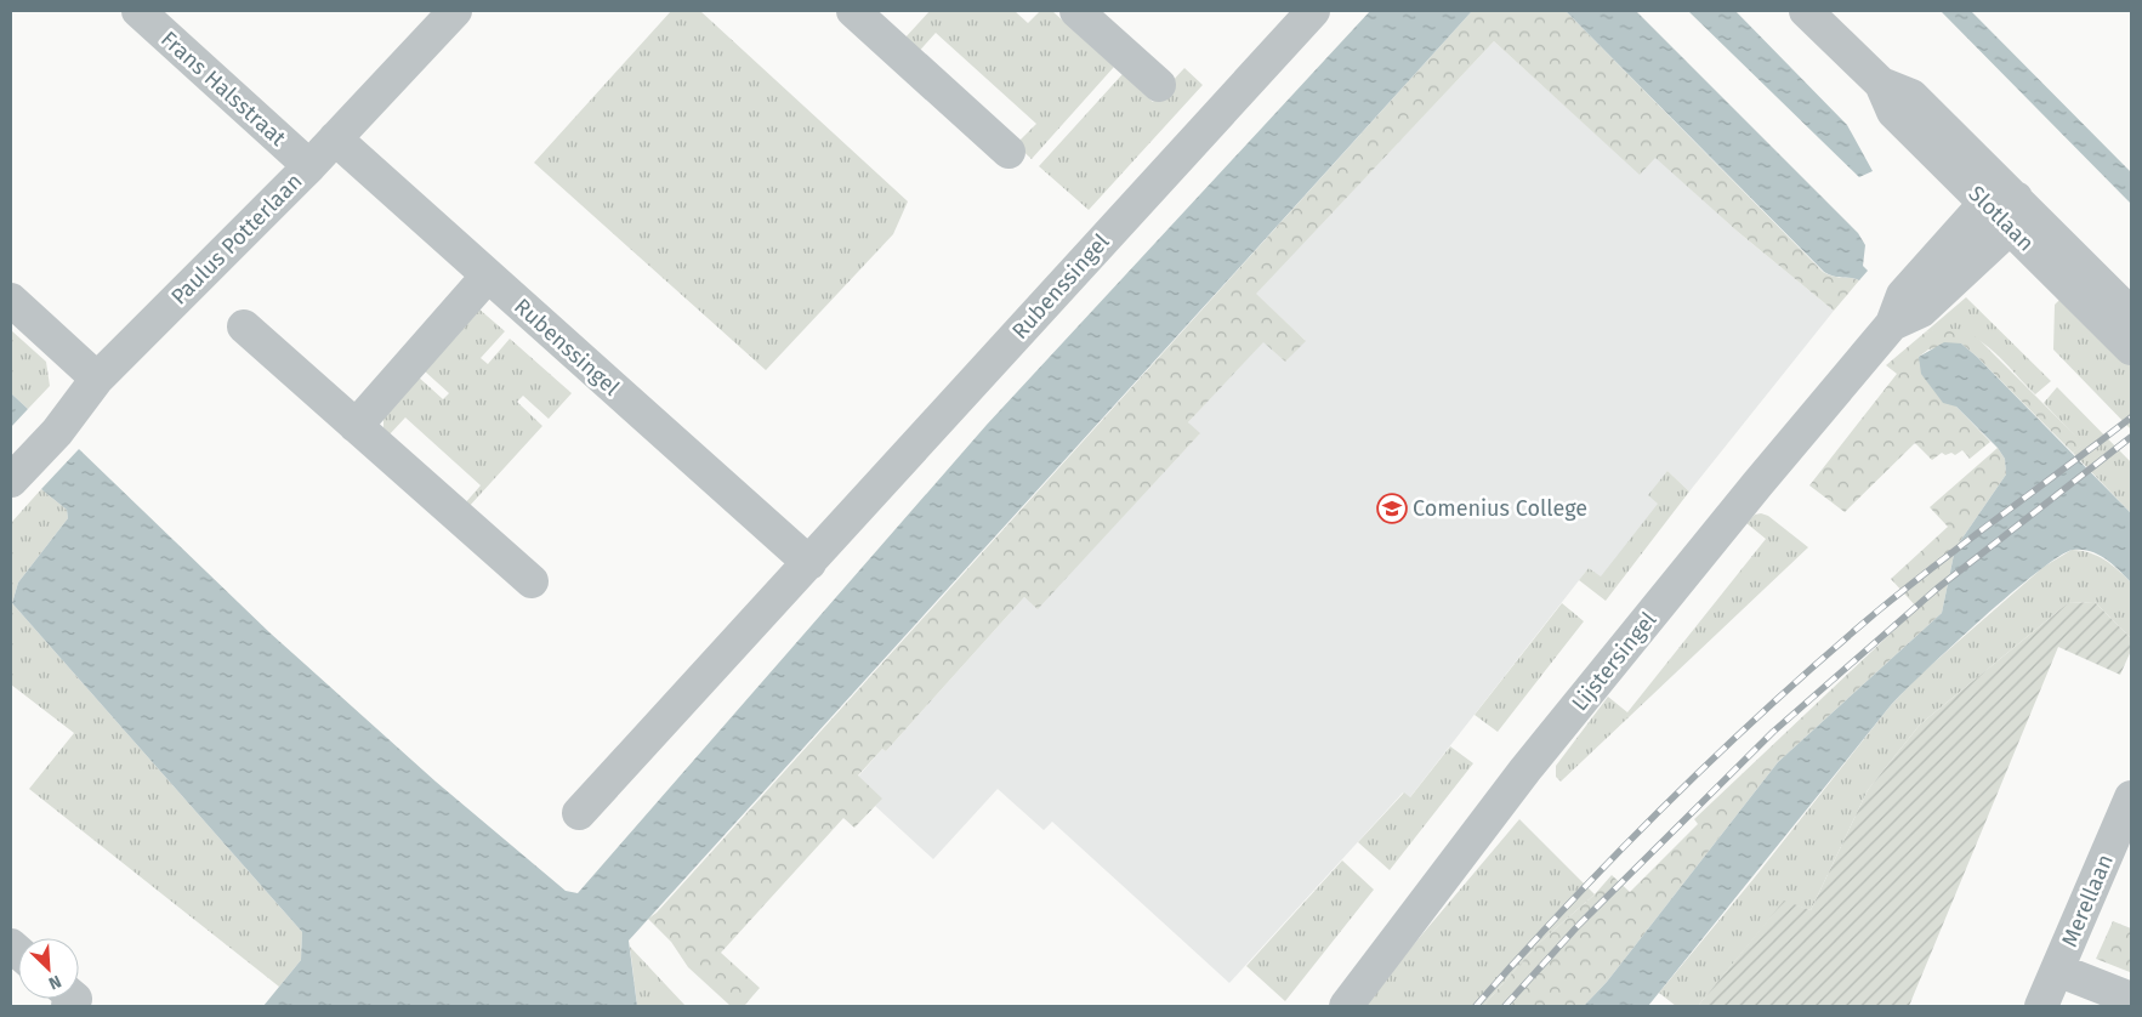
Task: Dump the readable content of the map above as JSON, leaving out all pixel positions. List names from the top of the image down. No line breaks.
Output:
{"streets":{"street":["Frans Halsstraat","Slotlaan","Paulus Potterlaan","Rubenssingel","Lijstersingel","Merellaan"]},"crossings":[["Frans Halsstraat","Paulus Potterlaan"],["Slotlaan","Lijstersingel"],["Paulus Potterlaan","Rubenssingel"]],"places":{"school or university":["Comenius College"]},"north":"bottom right"}
